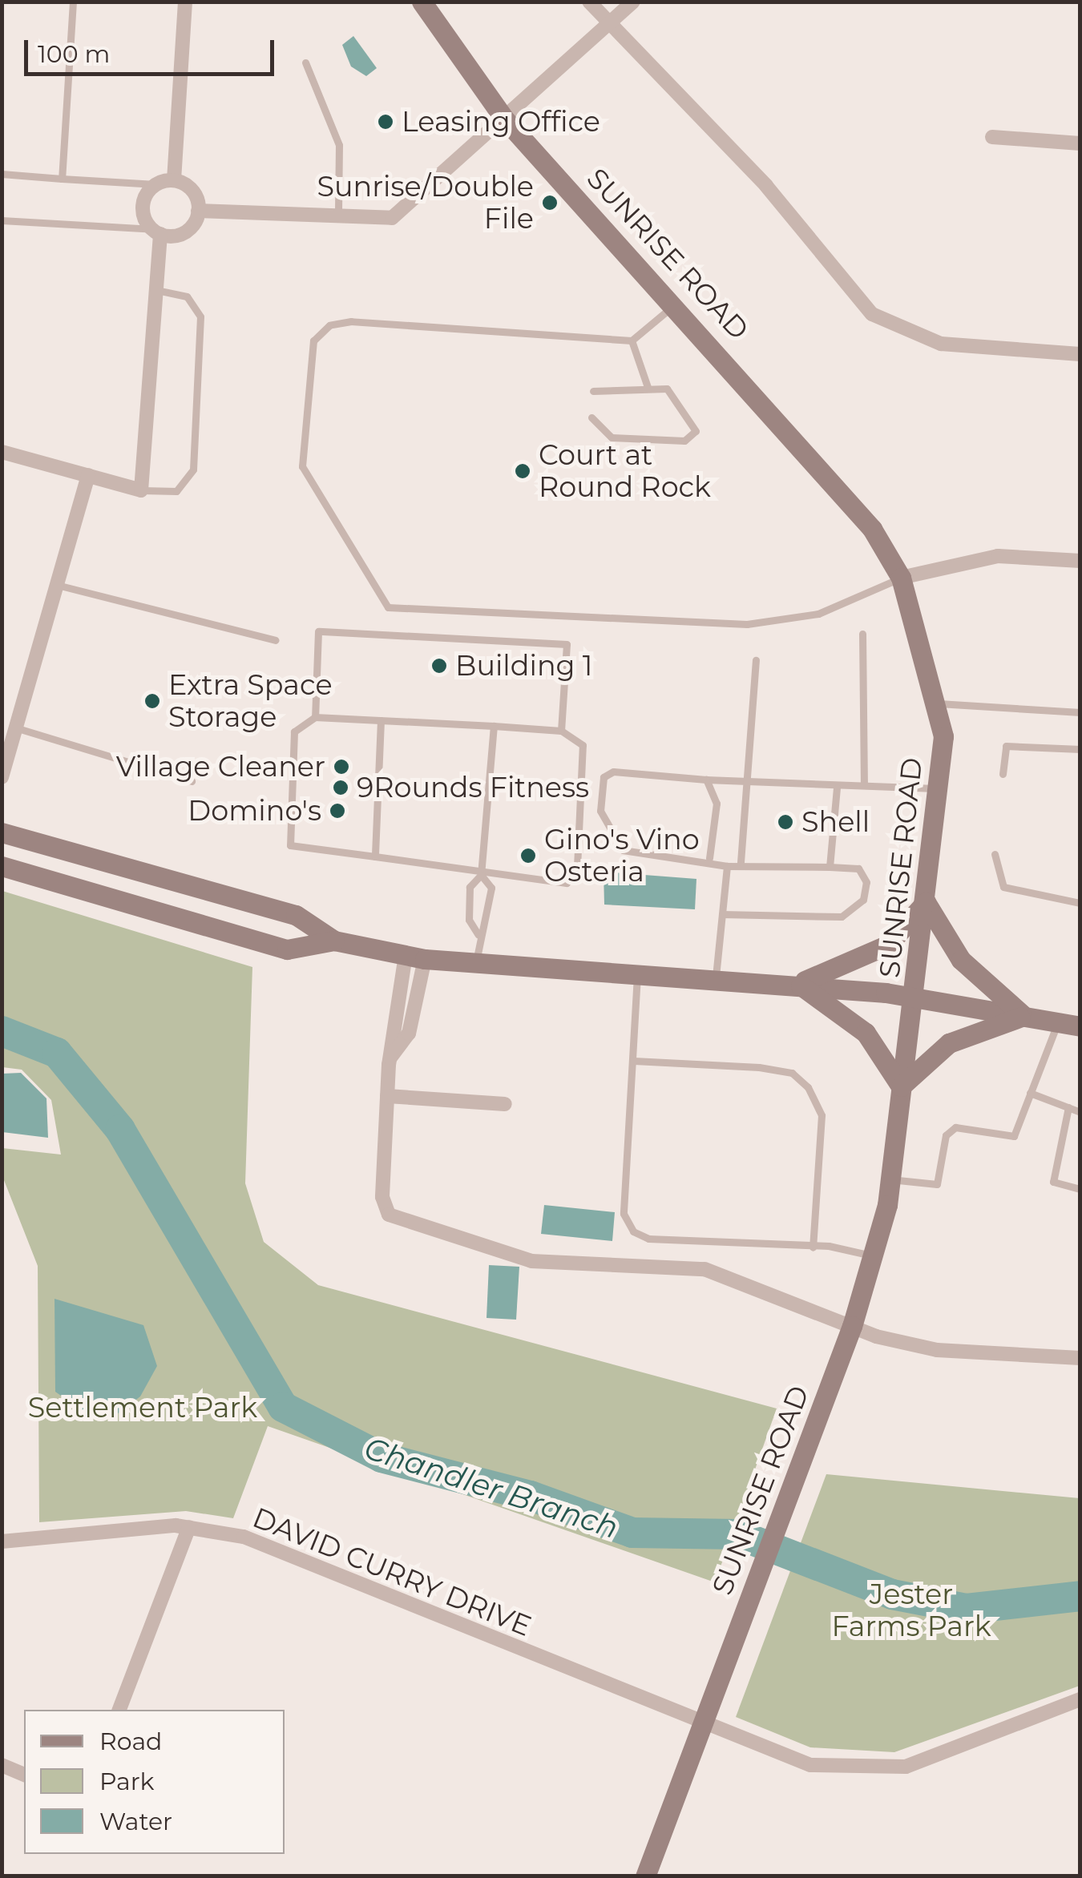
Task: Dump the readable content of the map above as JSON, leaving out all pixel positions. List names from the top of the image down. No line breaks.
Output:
{"streets":{"main road":["SUNRISE ROAD"],"street":["DAVID CURRY DRIVE"]},"crossings":[["SUNRISE ROAD","DAVID CURRY DRIVE"]],"water":["Chandler Branch"],"parks":["Settlement Park","Jester Farms Park"],"places":["Leasing Office","Sunrise/Double File","Court at Round Rock","Building 1","Extra Space Storage","Village Cleaner","9Rounds Fitness","Domino's","Shell","Gino's Vino Osteria"],"legend":["Road","Park","Water"],"scale_bar":"100 m"}
